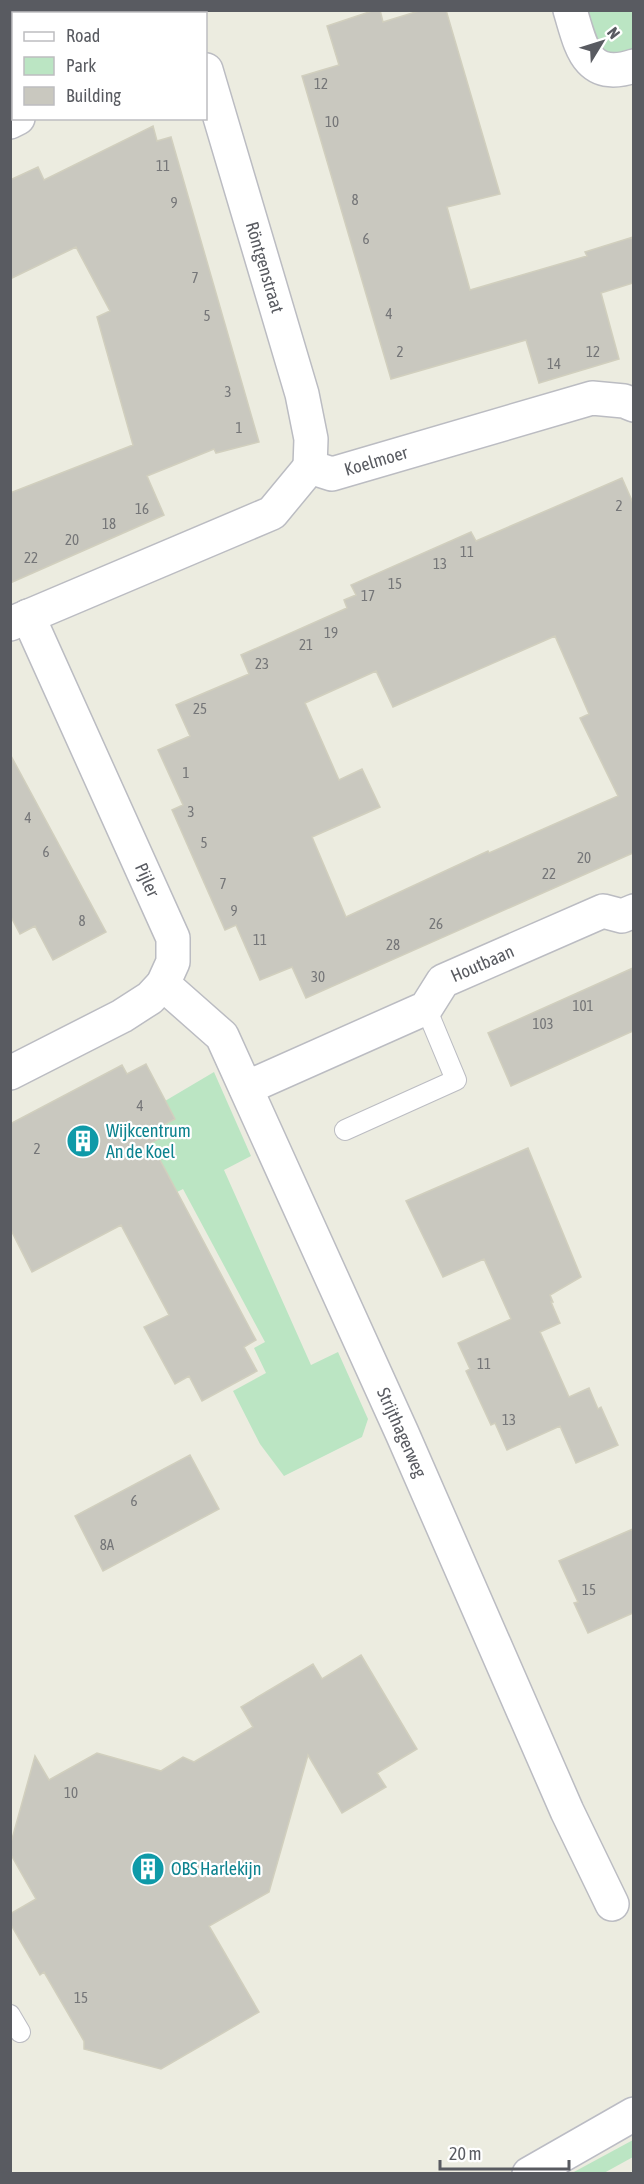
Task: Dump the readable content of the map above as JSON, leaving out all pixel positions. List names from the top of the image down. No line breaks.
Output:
{"streets":{"street":["Röntgenstraat","Koelmoer","Pijler","Houtbaan","Strijthagerweg"]},"crossings":[["Röntgenstraat","Koelmoer"],["Pijler","Strijthagerweg"]],"places":{"building":["Wijkcentrum An de Koel","OBS Harlekijn"]},"house_numbers":["12","10","11","8","9","6","7","4","5","2","12","14","3","1","2","16","18","20","11","22","13","15","17","19","21","23","25","1","3","4","5","6","20","22","7","9","8","26","11","28","30","101","103","4","2","11","13","6","8A","15","10","15"],"legend":["Road","Park","Building"],"scale_bar":"20 m","north":"top right"}
